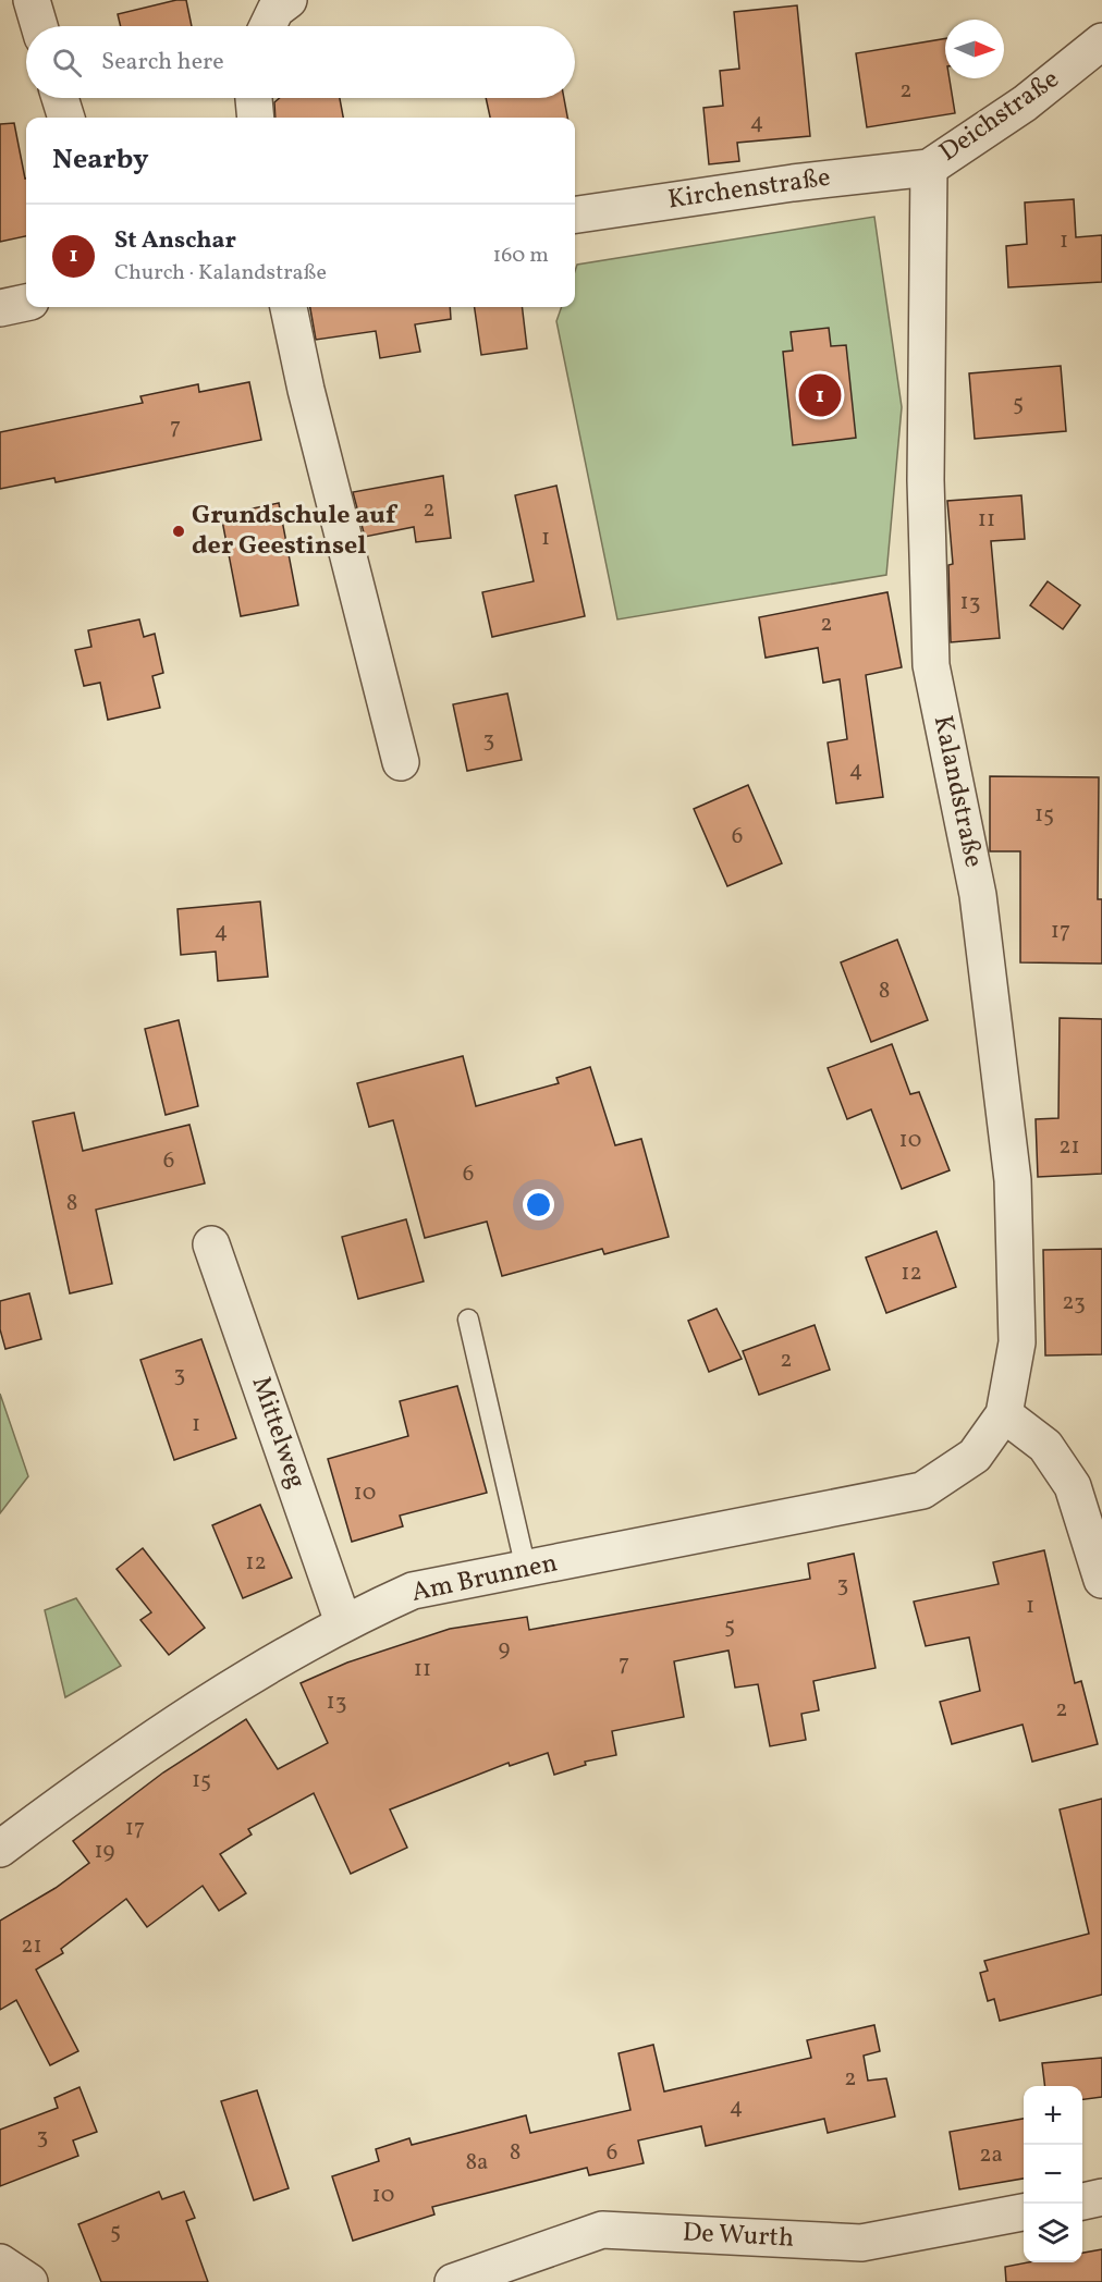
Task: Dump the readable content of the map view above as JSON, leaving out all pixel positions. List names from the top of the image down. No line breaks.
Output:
{"streets":{"street":["Deichstraße","Kirchenstraße","Kalandstraße","Mittelweg","Am Brunnen","De Wurth"]},"crossings":[["Deichstraße","Kirchenstraße"],["Deichstraße","Kalandstraße"],["Kirchenstraße","Kalandstraße"],["Kalandstraße","Am Brunnen"],["Mittelweg","Am Brunnen"]],"places":["Grundschule auf der Geestinsel"],"house_numbers":["2","4","1","5","7","2","11","1","13","2","3","4","15","6","4","17","8","10","21","6","6","8","12","23","2","3","1","10","12","3","1","5","9","7","11","13","2","15","17","19","21","2","4","3","8","6","2a","8a","10","5"],"north":"right","page":{"search":"Search here","heading":"Nearby","list":[{"mark":"1","name":"St Anschar","note":"Church · Kalandstraße","value":"160 m"}],"pins":"1","map_buttons":["+","−"]}}
